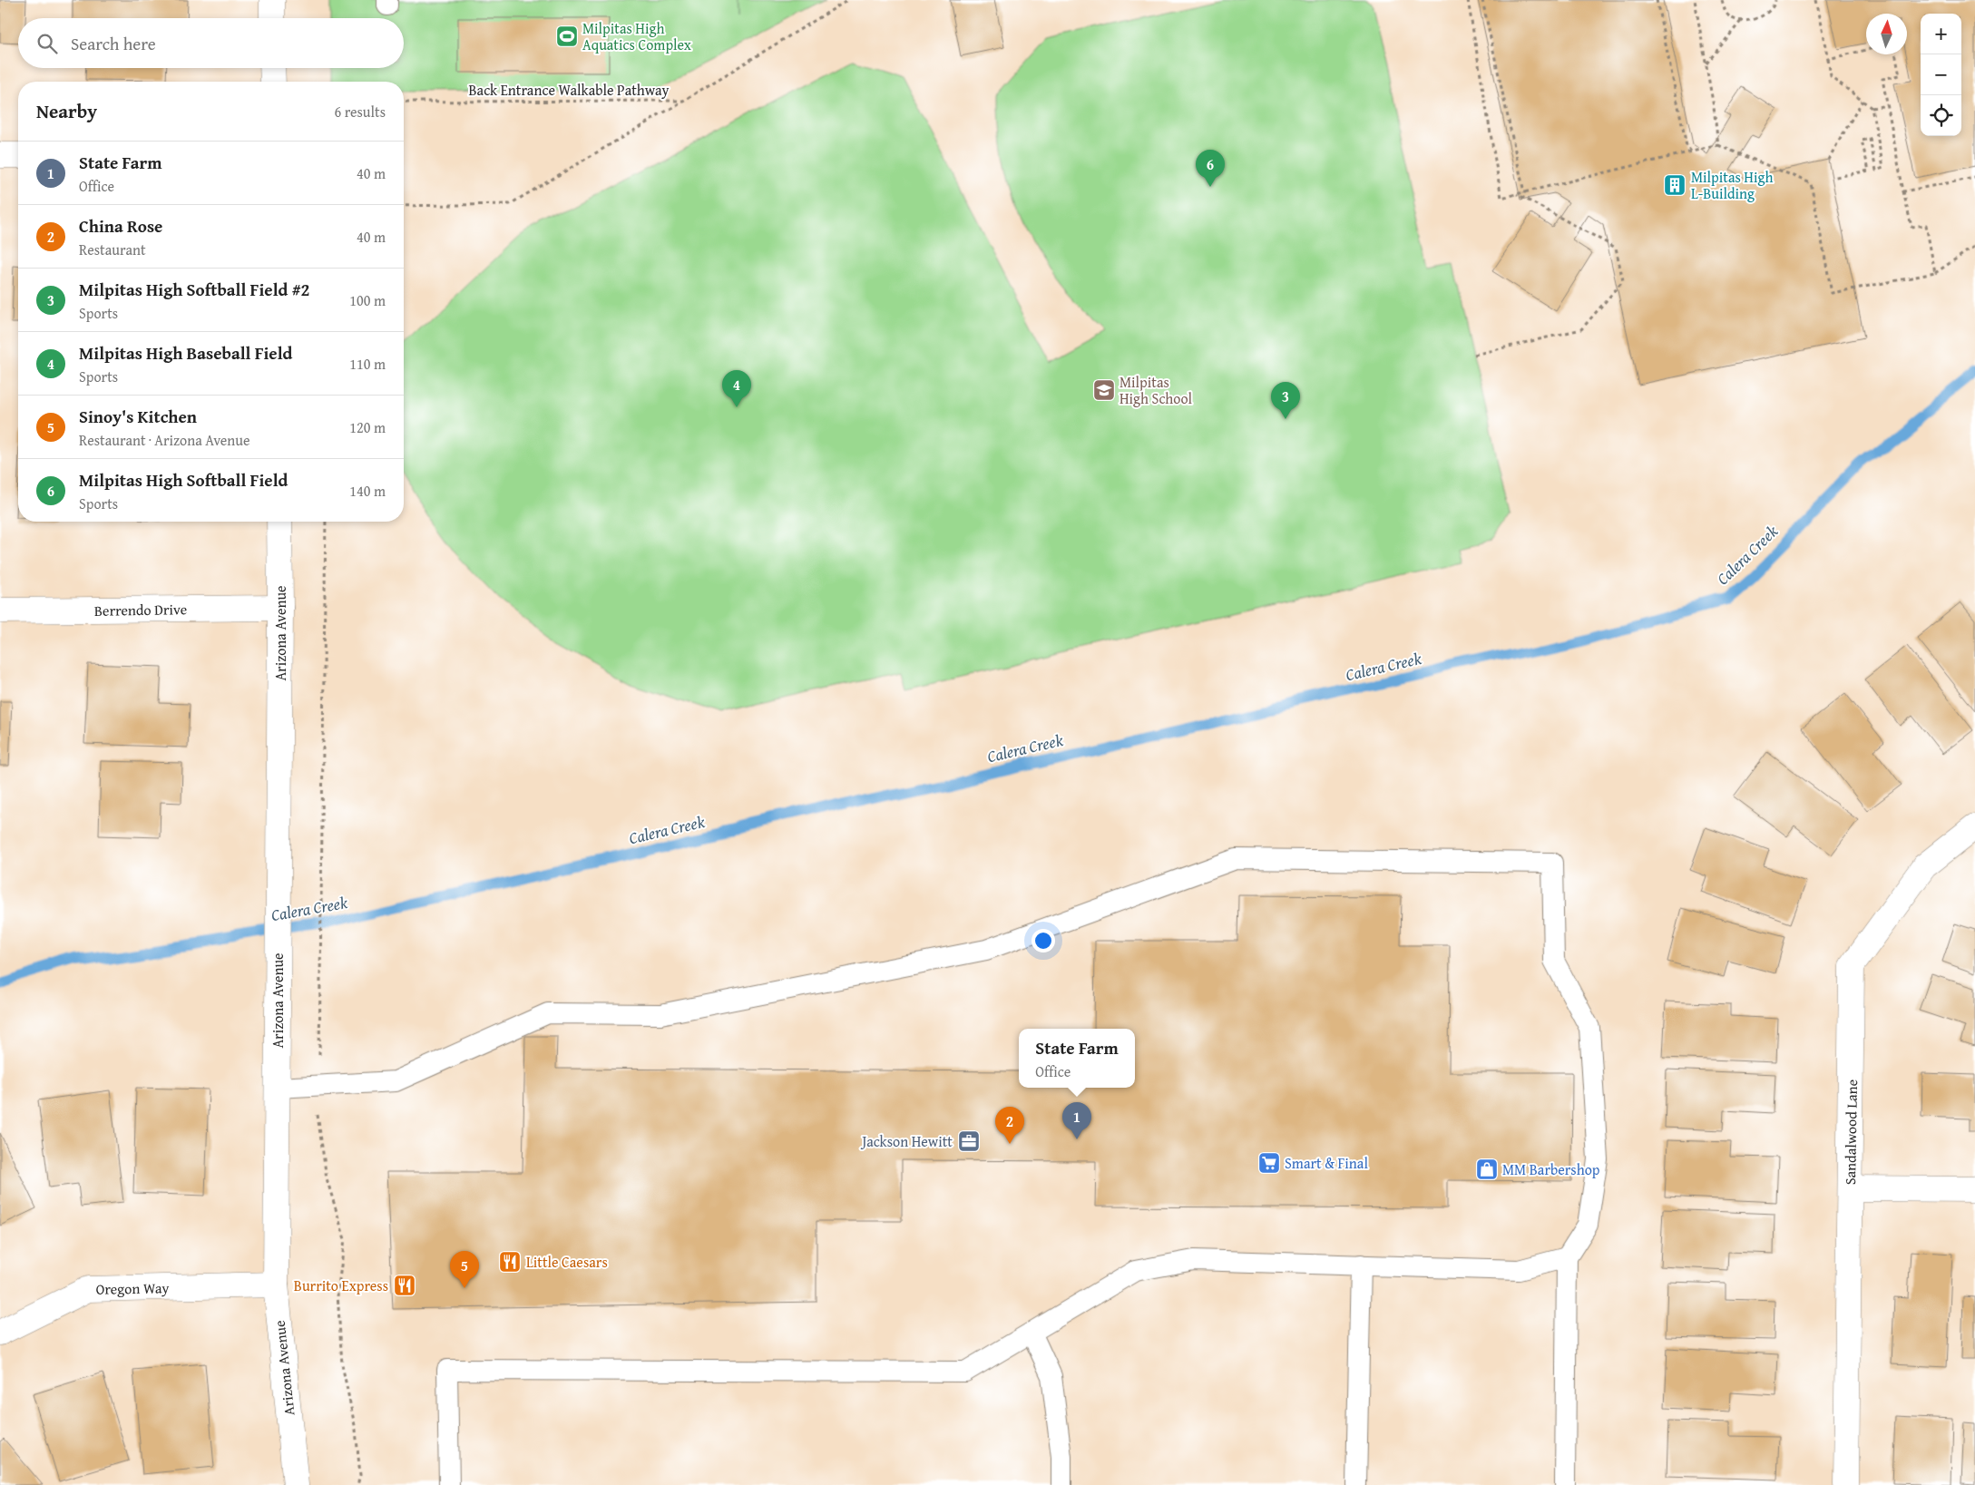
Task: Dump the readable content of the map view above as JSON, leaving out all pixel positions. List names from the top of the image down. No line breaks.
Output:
{"streets":{"street":["Berrendo Drive","Arizona Avenue","Sandalwood Lane","Oregon Way"],"path":["Back Entrance Walkable Pathway"]},"crossings":[["Berrendo Drive","Arizona Avenue"],["Arizona Avenue","Oregon Way"]],"water":["Calera Creek"],"places":{"sports":["Milpitas High Aquatics Complex"],"building":["Milpitas High L-Building"],"school or university":["Milpitas High School"],"office":["Jackson Hewitt"],"supermarket":["Smart & Final"],"shop":["MM Barbershop"],"restaurant":["Little Caesars","Burrito Express"]},"north":"top","page":{"map_buttons":["+","−"],"search":"Search here","heading":["Nearby","6 results"],"list":[{"mark":"1","name":"State Farm","note":"Office","value":"40 m"},{"mark":"2","name":"China Rose","note":"Restaurant","value":"40 m"},{"mark":"3","name":"Milpitas High Softball Field #2","note":"Sports","value":"100 m"},{"mark":"4","name":"Milpitas High Baseball Field","note":"Sports","value":"110 m"},{"mark":"5","name":"Sinoy's Kitchen","note":"Restaurant · Arizona Avenue","value":"120 m"},{"mark":"6","name":"Milpitas High Softball Field","note":"Sports","value":"140 m"}],"pins":["6","4","3","1","2","5"],"popup":["State Farm","Office"]}}
